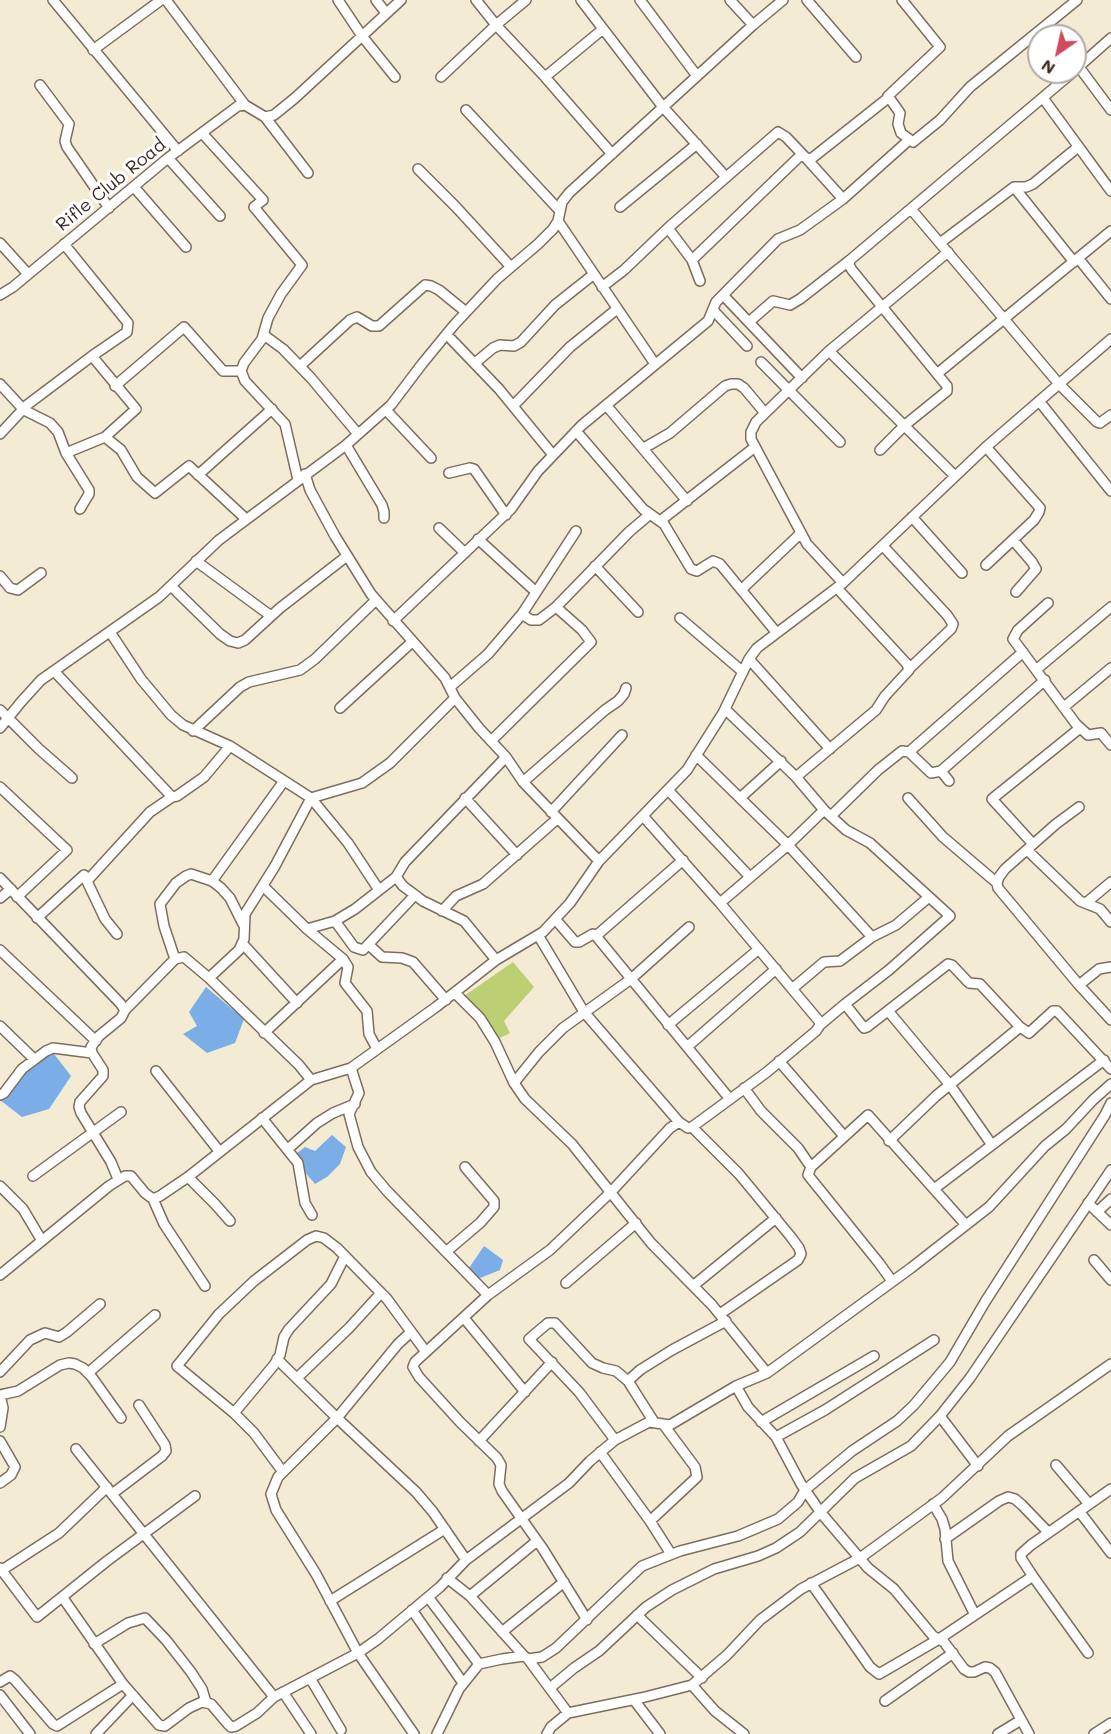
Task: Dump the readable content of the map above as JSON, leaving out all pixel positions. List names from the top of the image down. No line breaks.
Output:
{"streets":{"street":["Rifle Club Road"]},"north":"bottom left"}
